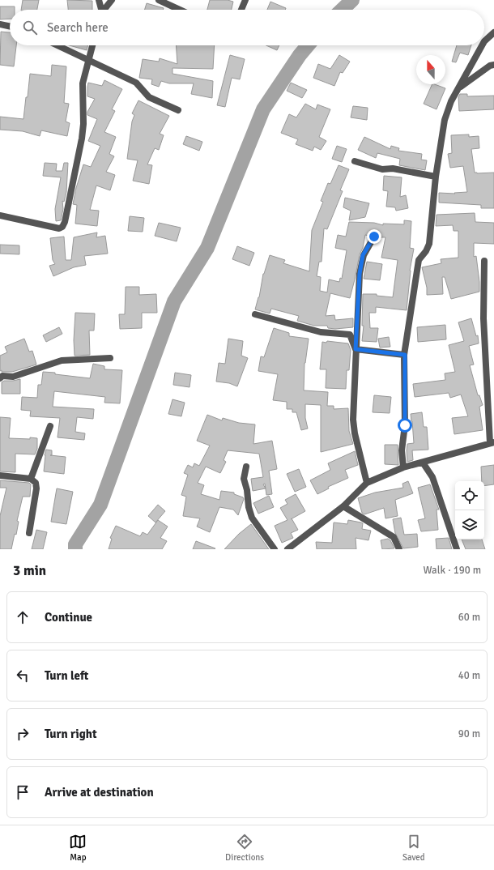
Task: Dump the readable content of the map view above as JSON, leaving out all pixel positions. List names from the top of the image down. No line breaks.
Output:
{"north":"top","page":{"search":"Search here","heading":["3 min","Walk · 190 m"],"list":[["Continue","60 m"],["Turn left","40 m"],["Turn right","90 m"],"Arrive at destination"],"nav":["Map","Directions","Saved"]}}
